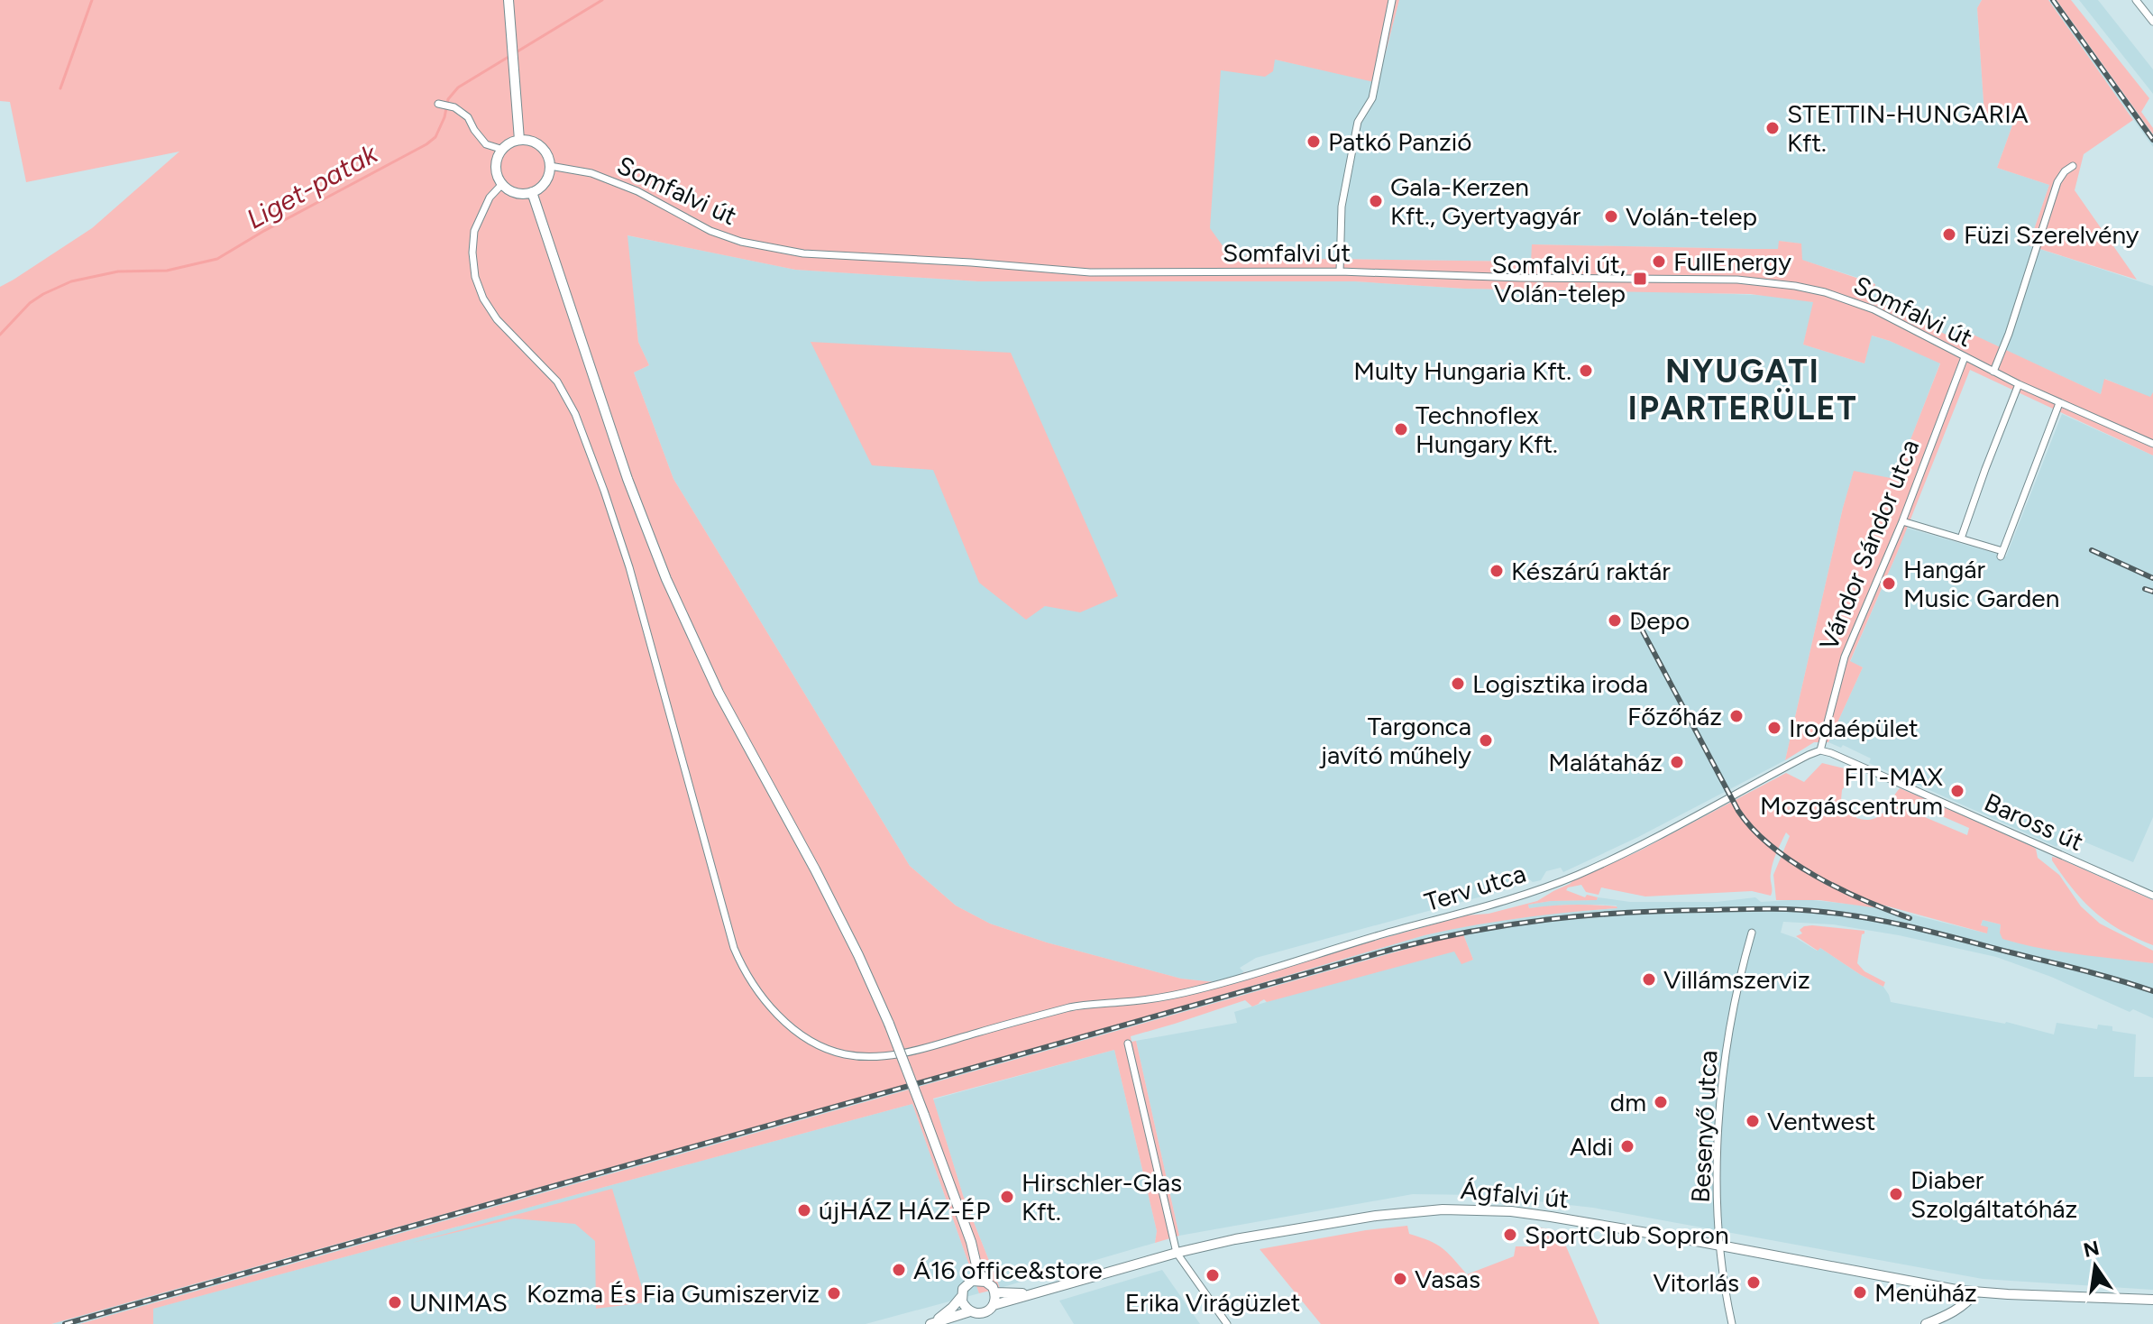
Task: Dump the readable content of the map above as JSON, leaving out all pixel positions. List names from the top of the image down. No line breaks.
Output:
{"streets":{"main road":["Ágfalvi út"],"street":["Somfalvi út","Vándor Sándor utca","Baross út","Terv utca","Besenyő utca"]},"crossings":[["Somfalvi út","Vándor Sándor utca"],["Somfalvi út","Terv utca"],["Vándor Sándor utca","Baross út"],["Vándor Sándor utca","Terv utca"],["Baross út","Terv utca"],["Besenyő utca","Ágfalvi út"]],"districts":["NYUGATI IPARTERÜLET"],"water":["Liget-patak"],"places":{"other":["STETTIN-HUNGARIA Kft.","Patkó Panzió","Gala-Kerzen Kft., Gyertyagyár","Volán-telep","Füzi Szerelvény","FullEnergy","Multy Hungaria Kft.","Technoflex Hungary Kft.","Készárú raktár","Hangár Music Garden","Depo","Logisztika iroda","Főzőház","Irodaépület","Targonca javító műhely","Malátaház","FIT-MAX Mozgáscentrum","Villámszerviz","dm","Ventwest","Aldi","Diaber Szolgáltatóház","Hirschler-Glas Kft.","újHÁZ HÁZ-ÉP","SportClub Sopron","Á16 office&store","Erika Virágüzlet","Vasas","Vitorlás","Menüház","Kozma És Fia Gumiszerviz","UNIMAS"],"transit":["Somfalvi út, Volán-telep"]},"north":"top"}
